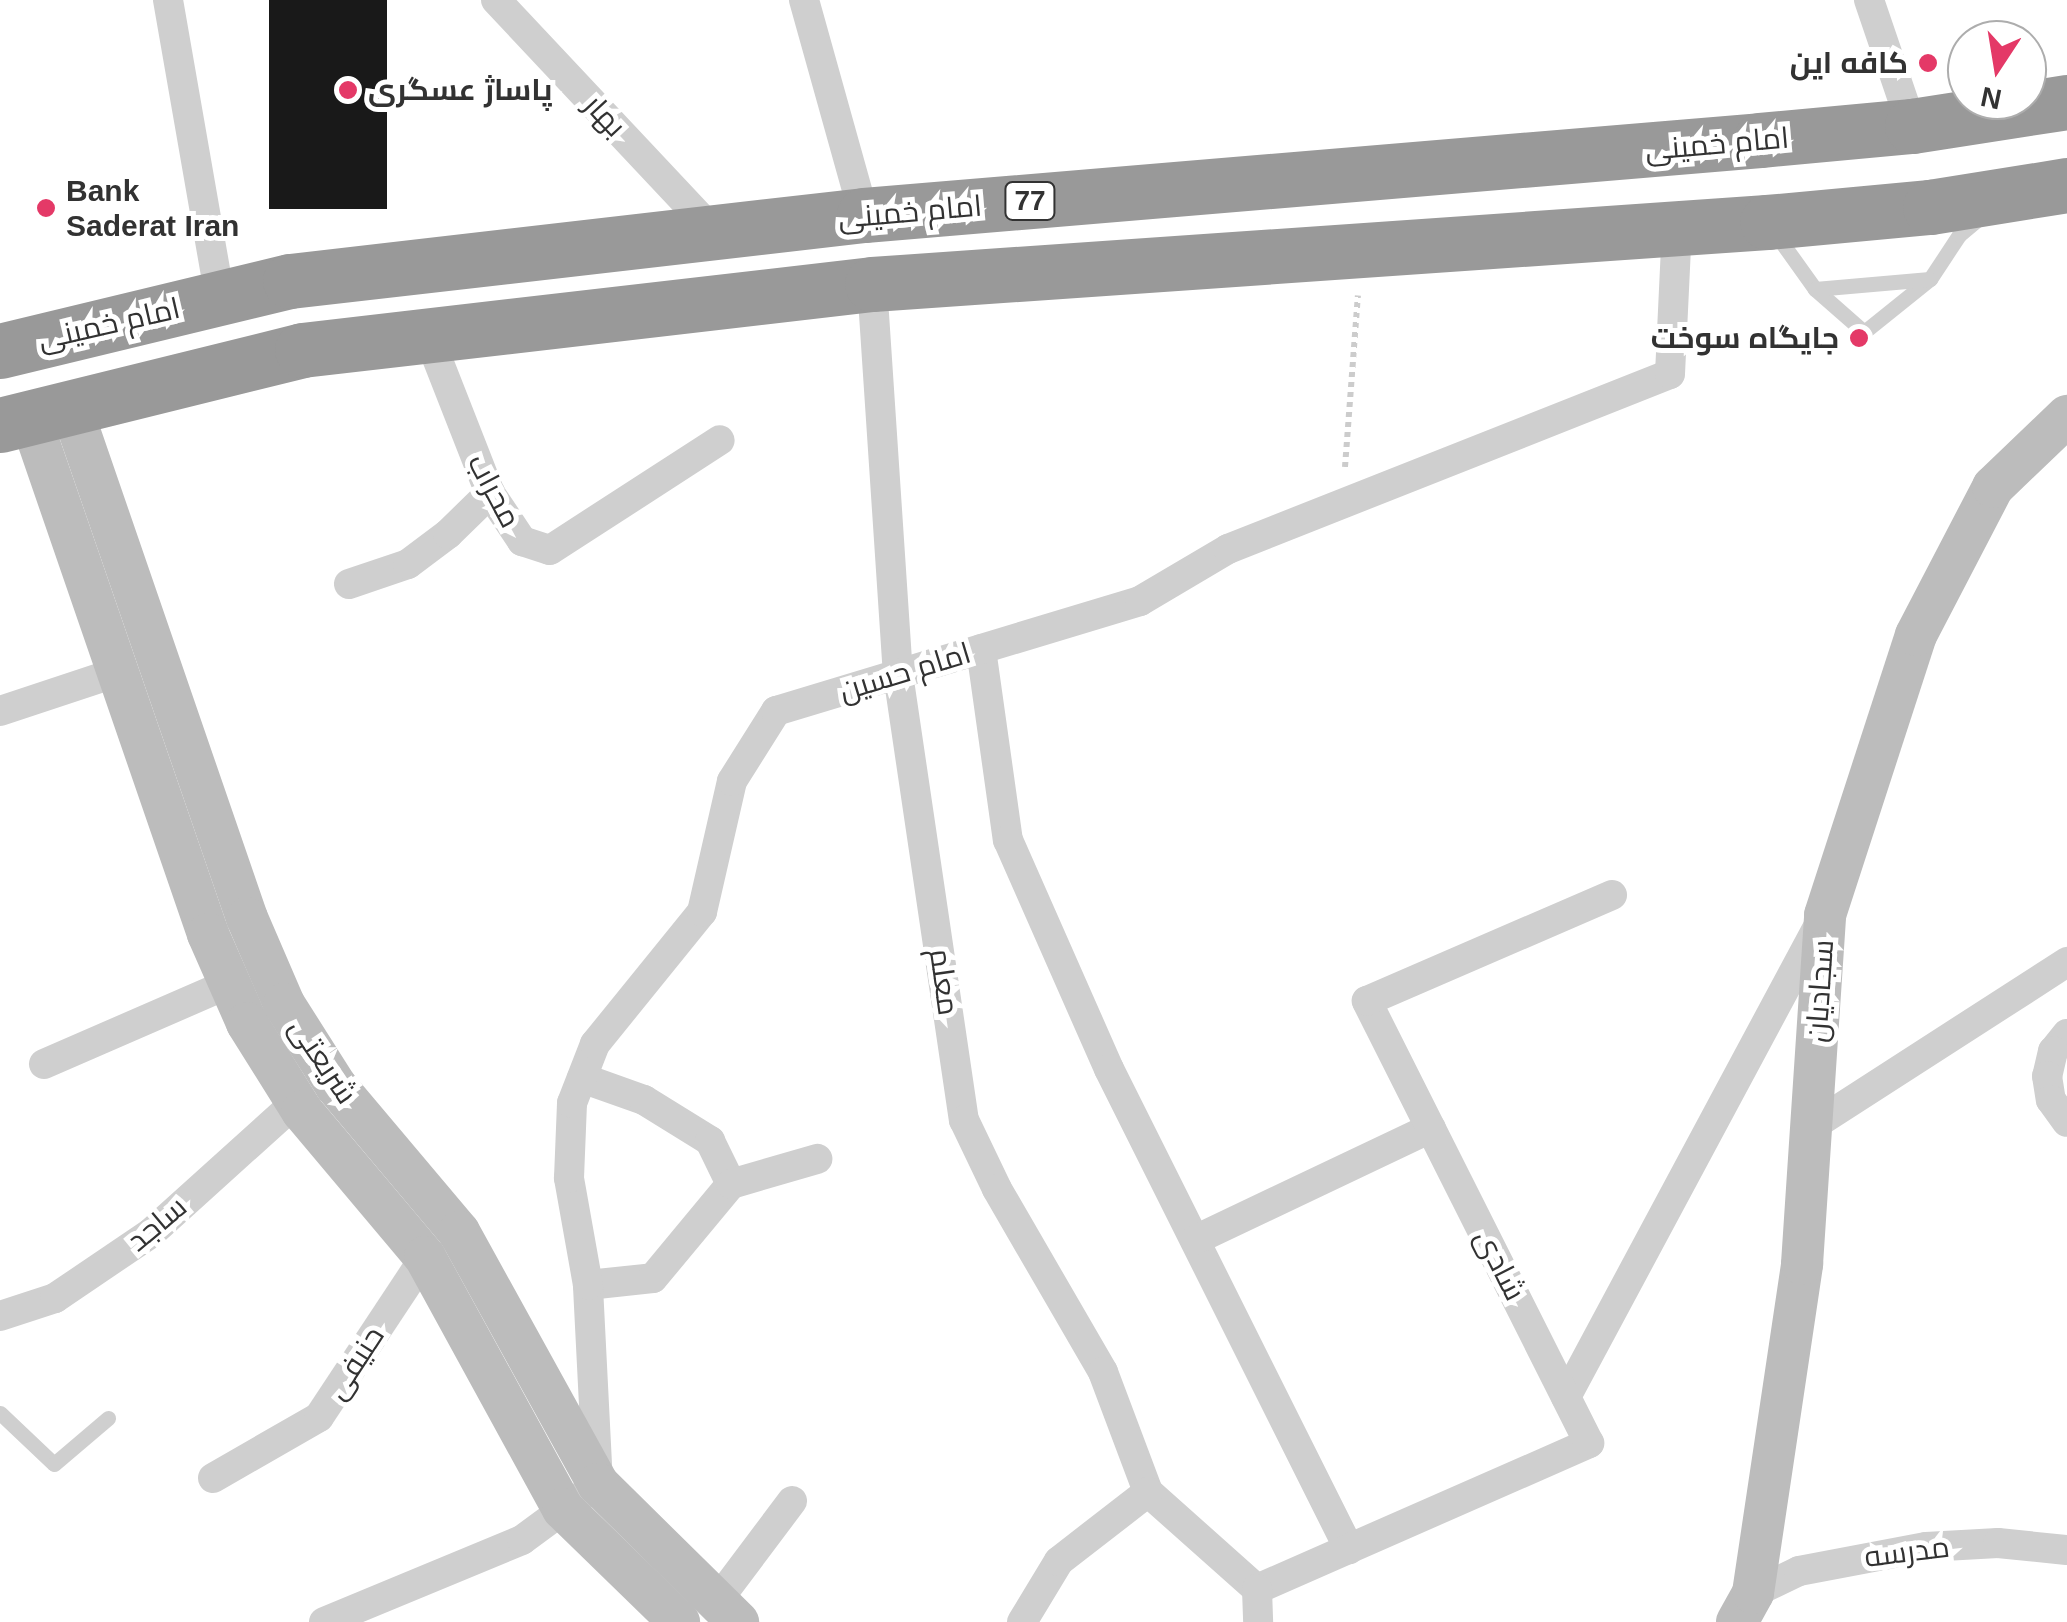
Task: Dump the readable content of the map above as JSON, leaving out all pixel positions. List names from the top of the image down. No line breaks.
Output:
{"streets":{"highway":["امام خمینی","77"],"street":["بهار","محراب","امام حسین","معلم","سجادیان","شریعتی","ساجد","شادی","حنیفی","مدرسه"]},"crossings":[["بهار","امام خمینی"],["امام حسین","معلم"],["امام حسین","شریعتی"],["معلم","شادی"],["سجادیان","مدرسه"],["شریعتی","ساجد"],["شریعتی","حنیفی"]],"places":["کافه این","پاساژ عسگری","Bank Saderat Iran","جایگاه سوخت"],"north":"bottom"}
